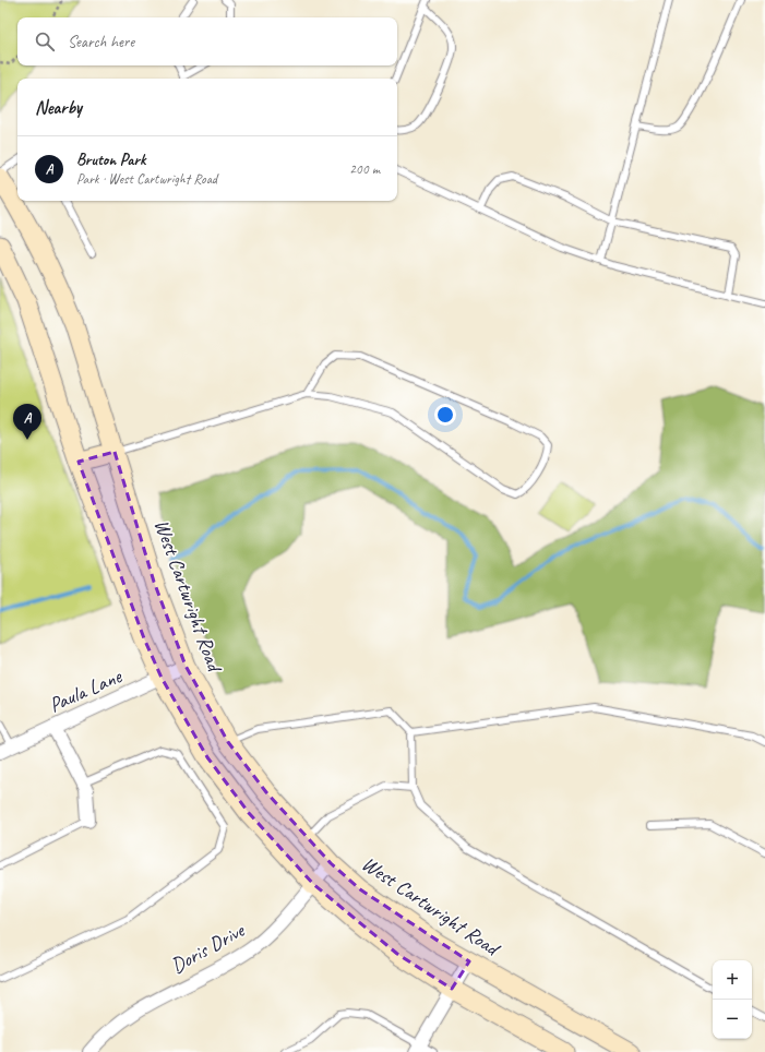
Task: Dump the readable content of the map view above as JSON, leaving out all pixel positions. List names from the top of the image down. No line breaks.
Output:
{"streets":{"main road":["West Cartwright Road"],"street":["Paula Lane","Doris Drive"]},"crossings":[["West Cartwright Road","Paula Lane"],["West Cartwright Road","Doris Drive"]],"page":{"search":"Search here","heading":"Nearby","list":[{"mark":"A","name":"Bruton Park","note":"Park · West Cartwright Road","value":"200 m"}],"pins":"A","map_buttons":["+","−"]}}
